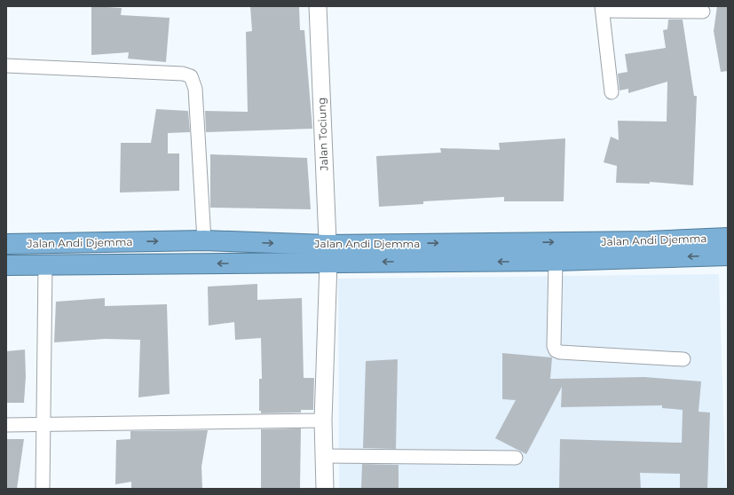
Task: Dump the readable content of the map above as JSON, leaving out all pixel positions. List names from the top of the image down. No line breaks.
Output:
{"streets":{"highway":["Jalan Andi Djemma"],"street":["Jalan Tociung"]},"crossings":[["Jalan Tociung","Jalan Andi Djemma"]]}
